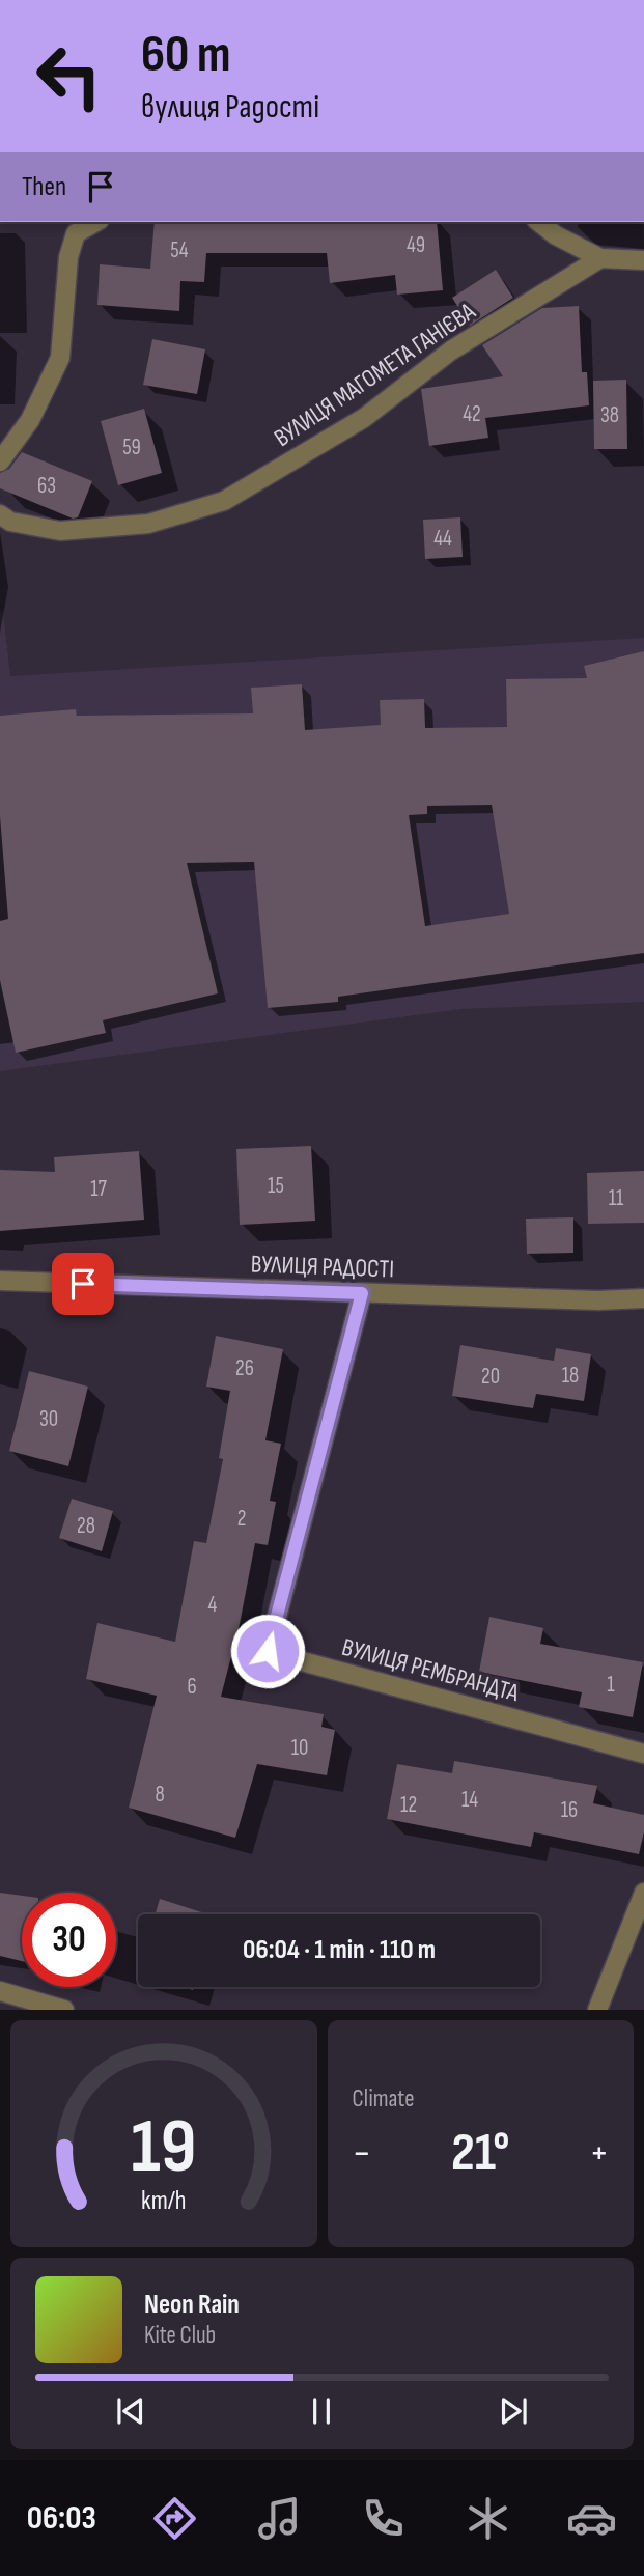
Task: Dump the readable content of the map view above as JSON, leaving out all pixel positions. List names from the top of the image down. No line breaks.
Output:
{"streets":{"street":["ВУЛИЦЯ МАГОМЕТА ГАНІЄВА","ВУЛИЦЯ РАДОСТІ","ВУЛИЦЯ РЕМБРАНДТА"]},"crossings":[["ВУЛИЦЯ РАДОСТІ","ВУЛИЦЯ РЕМБРАНДТА"]],"house_numbers":["49","54","42","38","59","63","44","15","17","11","26","18","20","30","2","28","4","1","6","10","8","14","12","16"],"page":{"turn":["60 m","вулиця Радості"],"then":"Then","limit":"30","trip":"06:04 · 1 min · 110 m","tile":"Climate","heat":["−","21°","+"],"song":["Neon Rain","Kite Club"],"tabs":"06:03","gauge":["19","km/h"]}}
